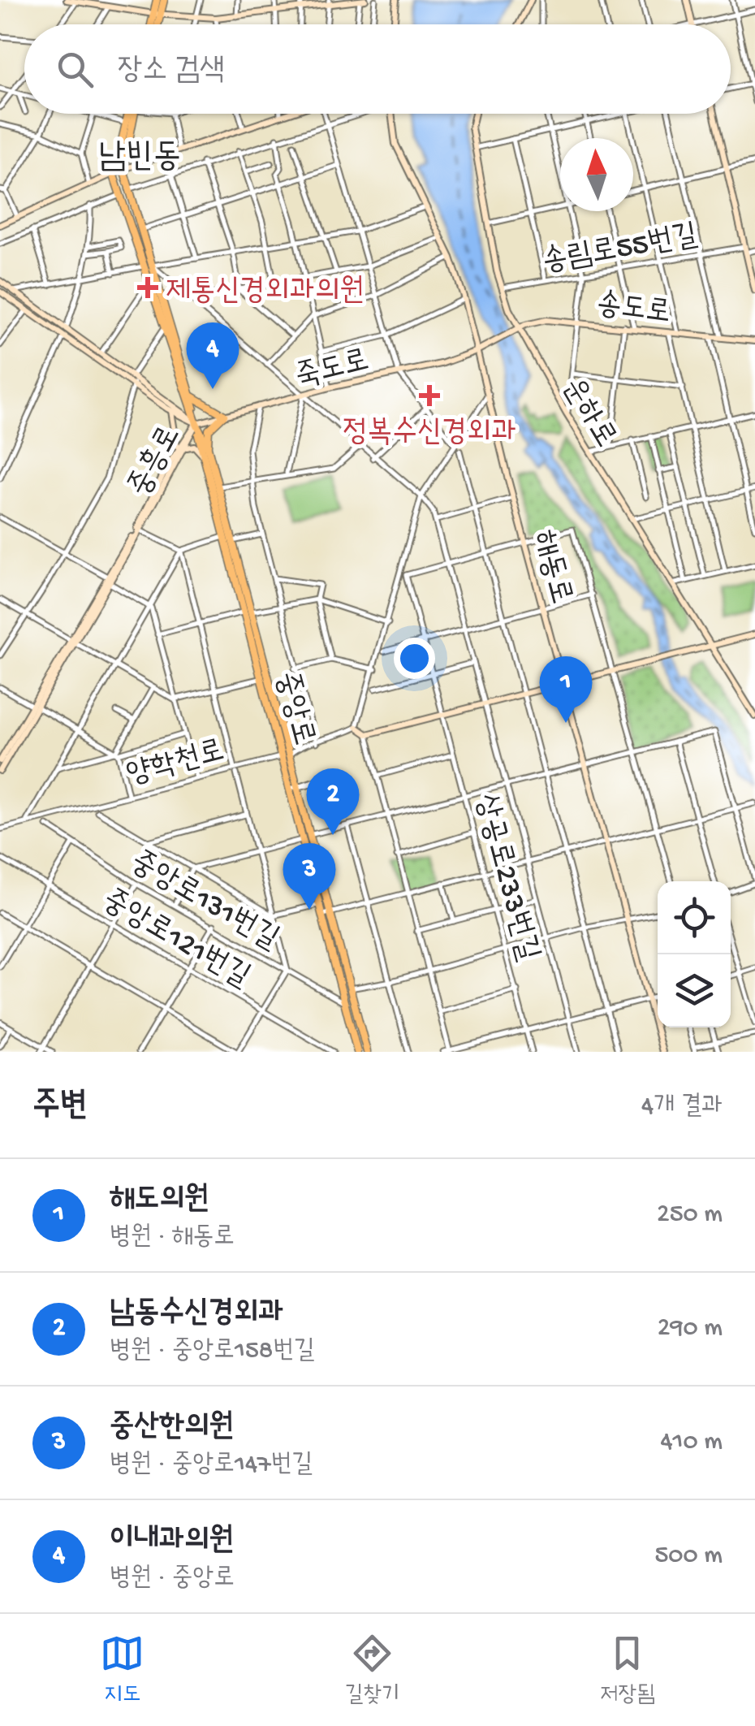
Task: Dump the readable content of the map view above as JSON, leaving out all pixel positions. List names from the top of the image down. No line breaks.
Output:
{"streets":{"main road":["송도로","죽도로","운하로","중흥로","해동로","중앙로"],"street":["송림로55번길","양학천로","상공로233번길","중앙로131번길","중앙로121번길"]},"crossings":[["송림로55번길","운하로"],["송도로","죽도로"],["송도로","운하로"],["송도로","해동로"],["죽도로","중흥로"],["죽도로","해동로"],["죽도로","중앙로"],["중흥로","중앙로"],["중앙로","양학천로"],["중앙로","중앙로131번길"],["양학천로","중앙로131번길"]],"districts":["남빈동"],"places":{"health":["제통신경외과의원","정복수신경외과"]},"north":"top","page":{"search":"장소 검색","pins":["4","1","2","3"],"heading":["주변","4개 결과"],"list":[{"mark":"1","name":"해도의원","note":"병원 · 해동로","value":"250 m"},{"mark":"2","name":"남동수신경외과","note":"병원 · 중앙로158번길","value":"290 m"},{"mark":"3","name":"중산한의원","note":"병원 · 중앙로147번길","value":"410 m"},{"mark":"4","name":"이내과의원","note":"병원 · 중앙로","value":"500 m"}],"nav":["지도","길찾기","저장됨"]}}
